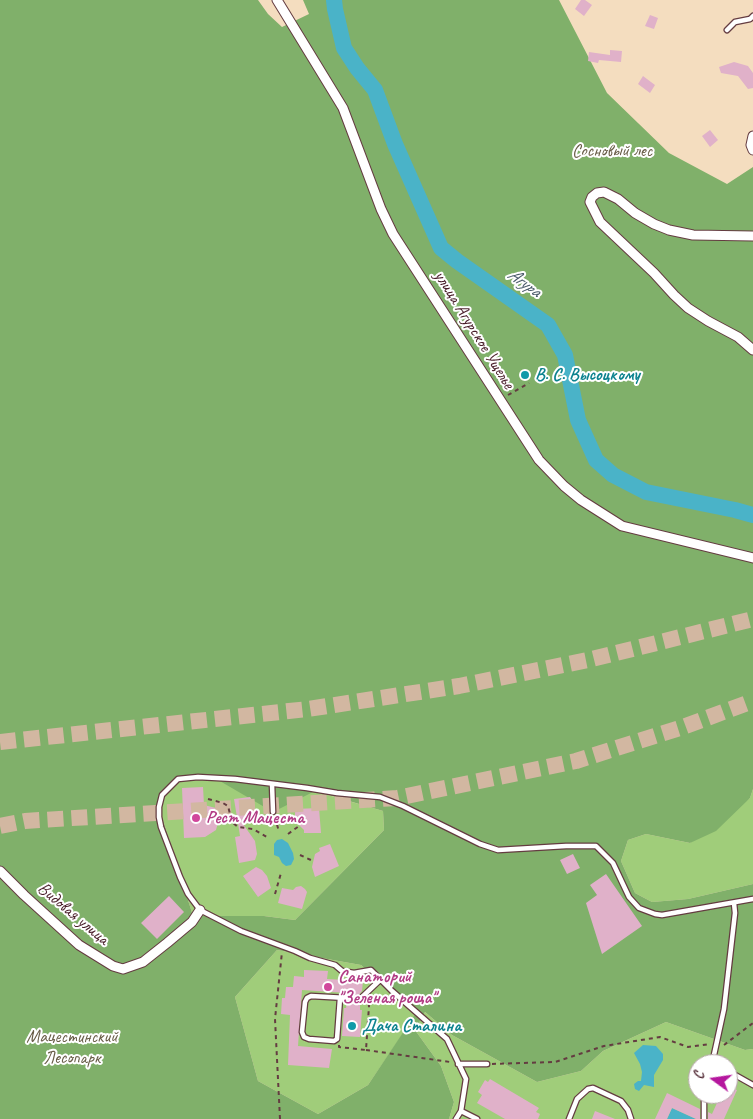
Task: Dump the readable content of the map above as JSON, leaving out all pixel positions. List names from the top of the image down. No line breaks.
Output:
{"streets":{"street":["улица Агурское Ущелье","Видовая улица"]},"water":["Агура"],"parks":["Сосновый лес","Мацестинский Лесопарк"],"places":["В. С. Высоцкому","Рест Мацеста","Санаторий \"Зеленая роща\"","Дача Сталина"],"north":"left"}
